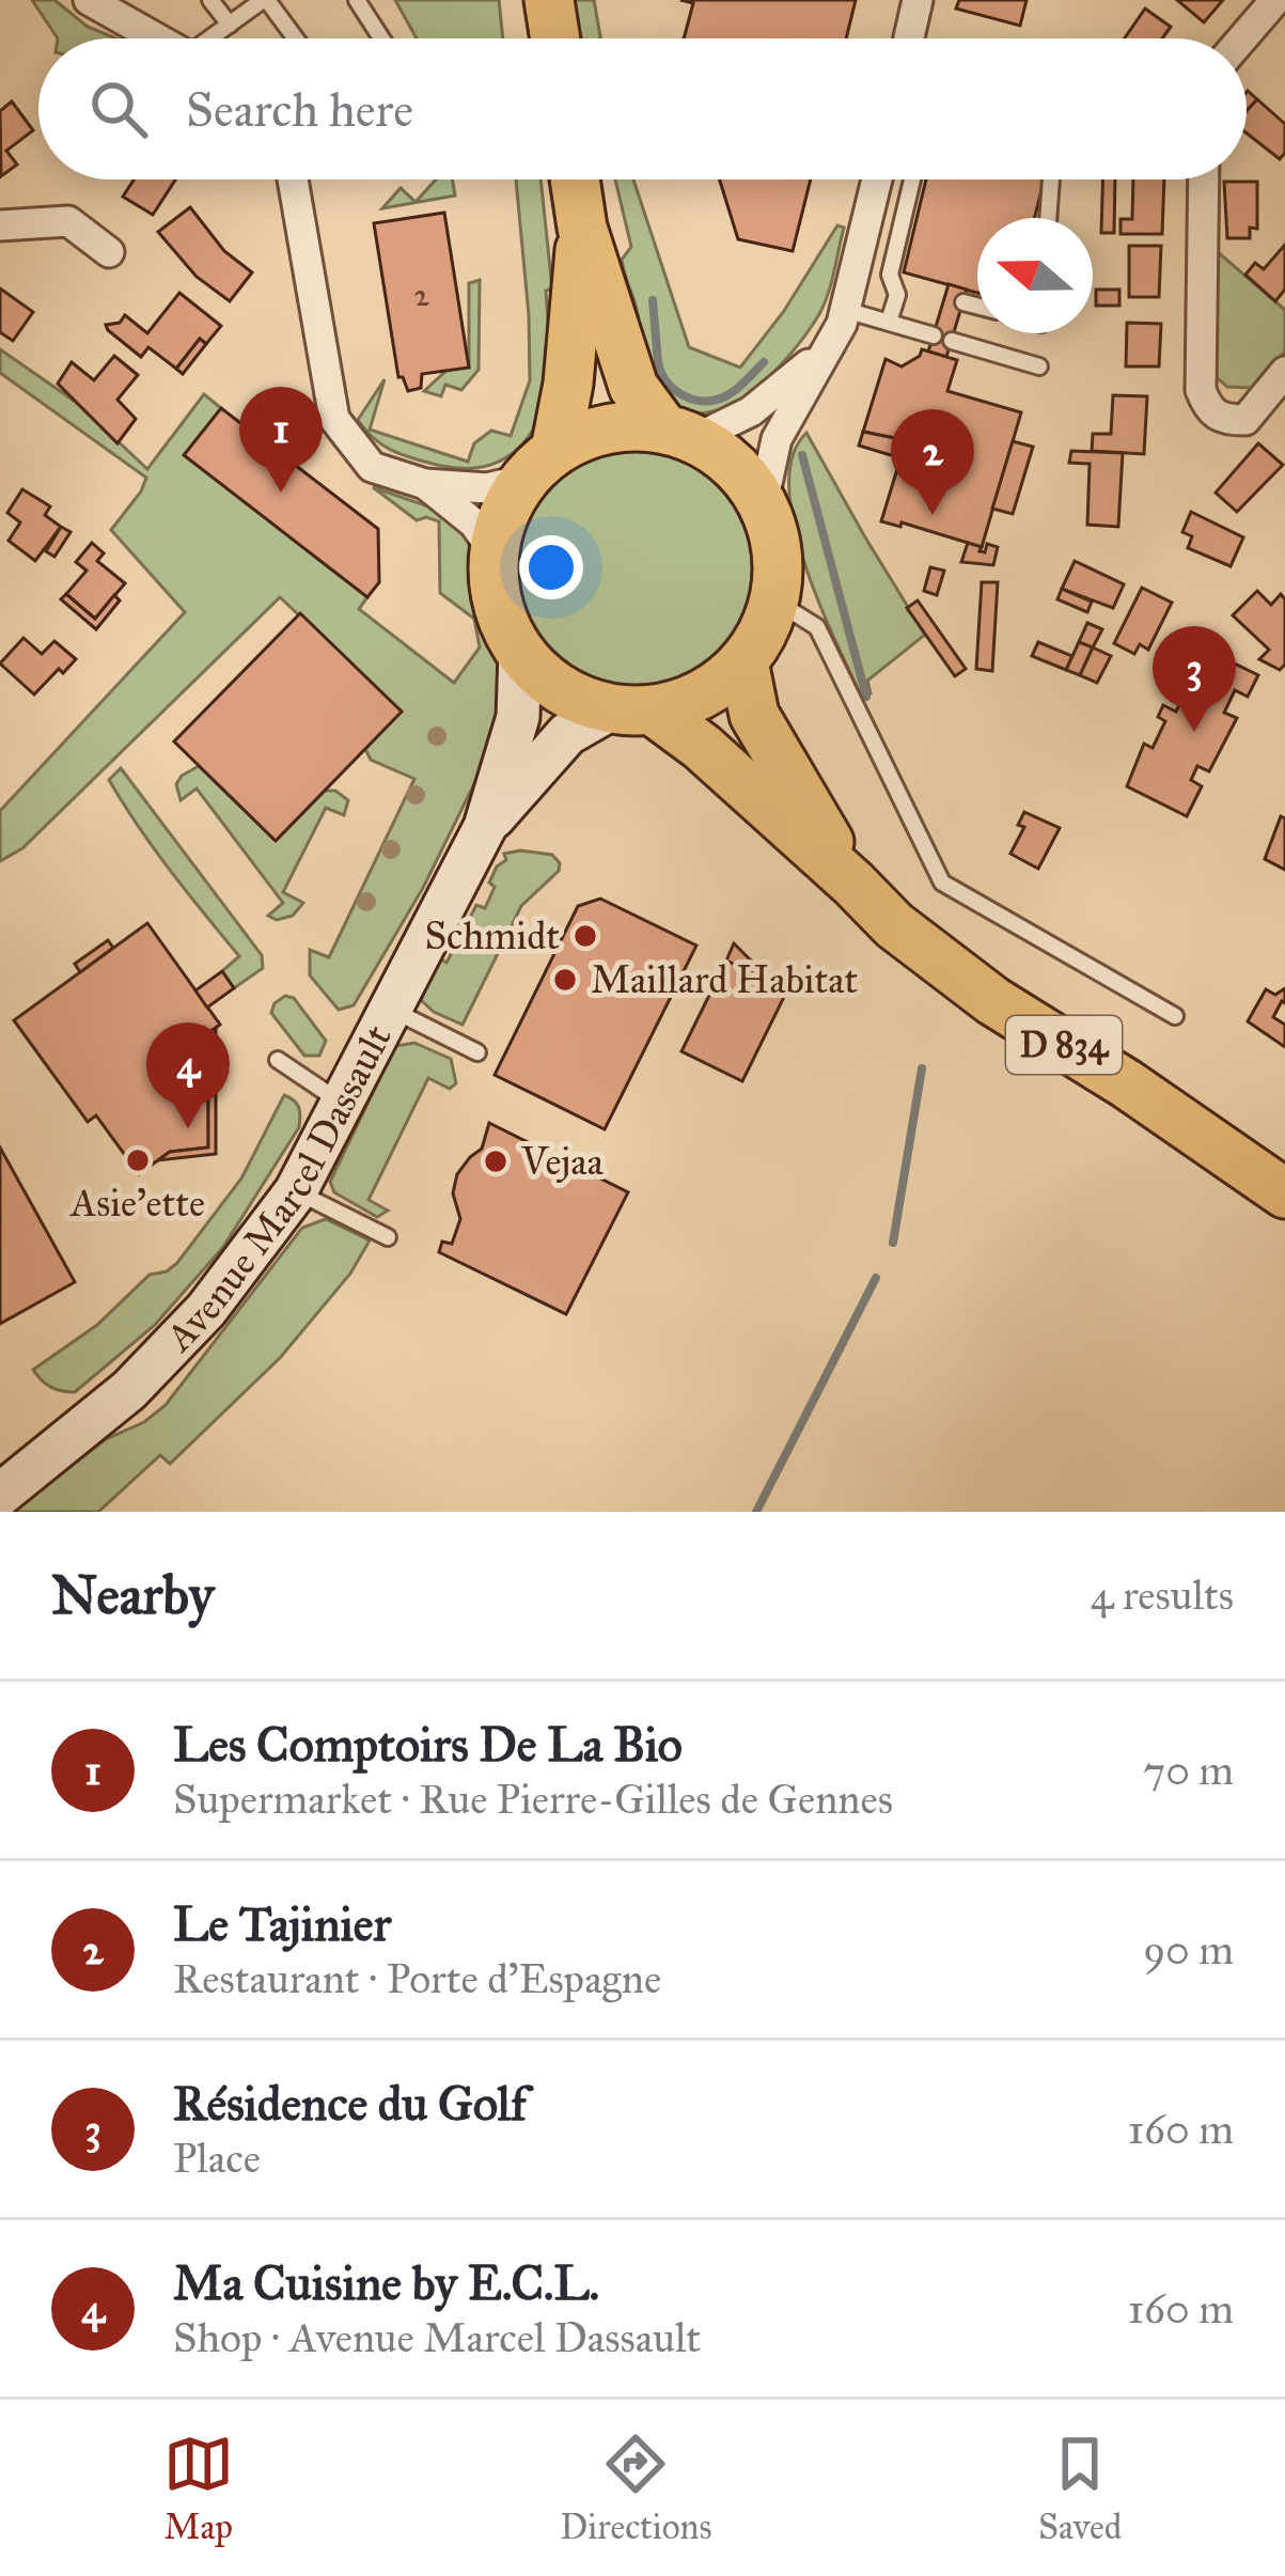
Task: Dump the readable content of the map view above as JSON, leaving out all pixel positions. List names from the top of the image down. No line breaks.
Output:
{"streets":{"main road":["D 834"],"street":["Avenue Marcel Dassault"]},"crossings":[["D 834","Avenue Marcel Dassault"]],"places":["Schmidt","Maillard Habitat","Asie'ette","Vejaa"],"house_numbers":["2"],"north":"left","page":{"search":"Search here","pins":["1","2","3","4"],"heading":["Nearby","4 results"],"list":[{"mark":"1","name":"Les Comptoirs De La Bio","note":"Supermarket · Rue Pierre-Gilles de Gennes","value":"70 m"},{"mark":"2","name":"Le Tajinier","note":"Restaurant · Porte d'Espagne","value":"90 m"},{"mark":"3","name":"Résidence du Golf","note":"Place","value":"160 m"},{"mark":"4","name":"Ma Cuisine by E.C.L.","note":"Shop · Avenue Marcel Dassault","value":"160 m"}],"nav":["Map","Directions","Saved"]}}
